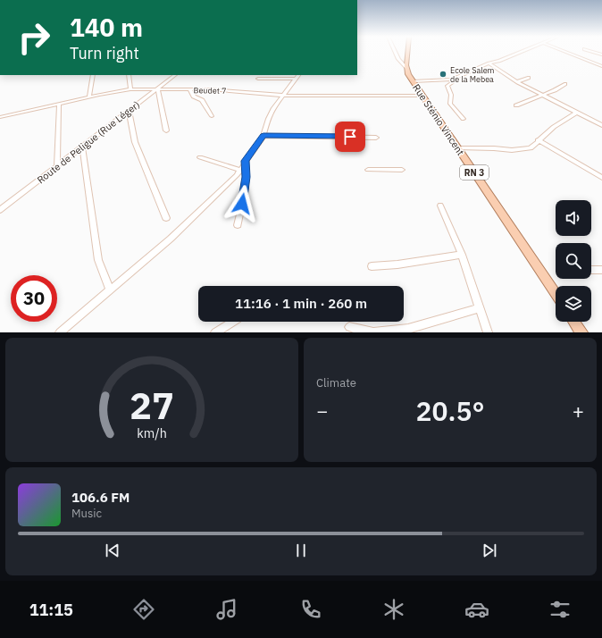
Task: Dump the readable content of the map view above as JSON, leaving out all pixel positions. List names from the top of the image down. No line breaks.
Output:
{"streets":{"main road":["Rue Sténio Vincent","RN 3"],"street":["Beudet 7","Route de Peligue (Rue Léger)"]},"crossings":[["Beudet 7","Rue Sténio Vincent"],["Beudet 7","Route de Peligue (Rue Léger)"]],"places":["Ecole Salem de la Mebea"],"page":{"turn":["140 m","Turn right"],"limit":"30","trip":"11:16 · 1 min · 260 m","tile":"Climate","heat":["−","20.5°","+"],"song":["106.6 FM","Music"],"tabs":"11:15","gauge":["27","km/h"]}}
